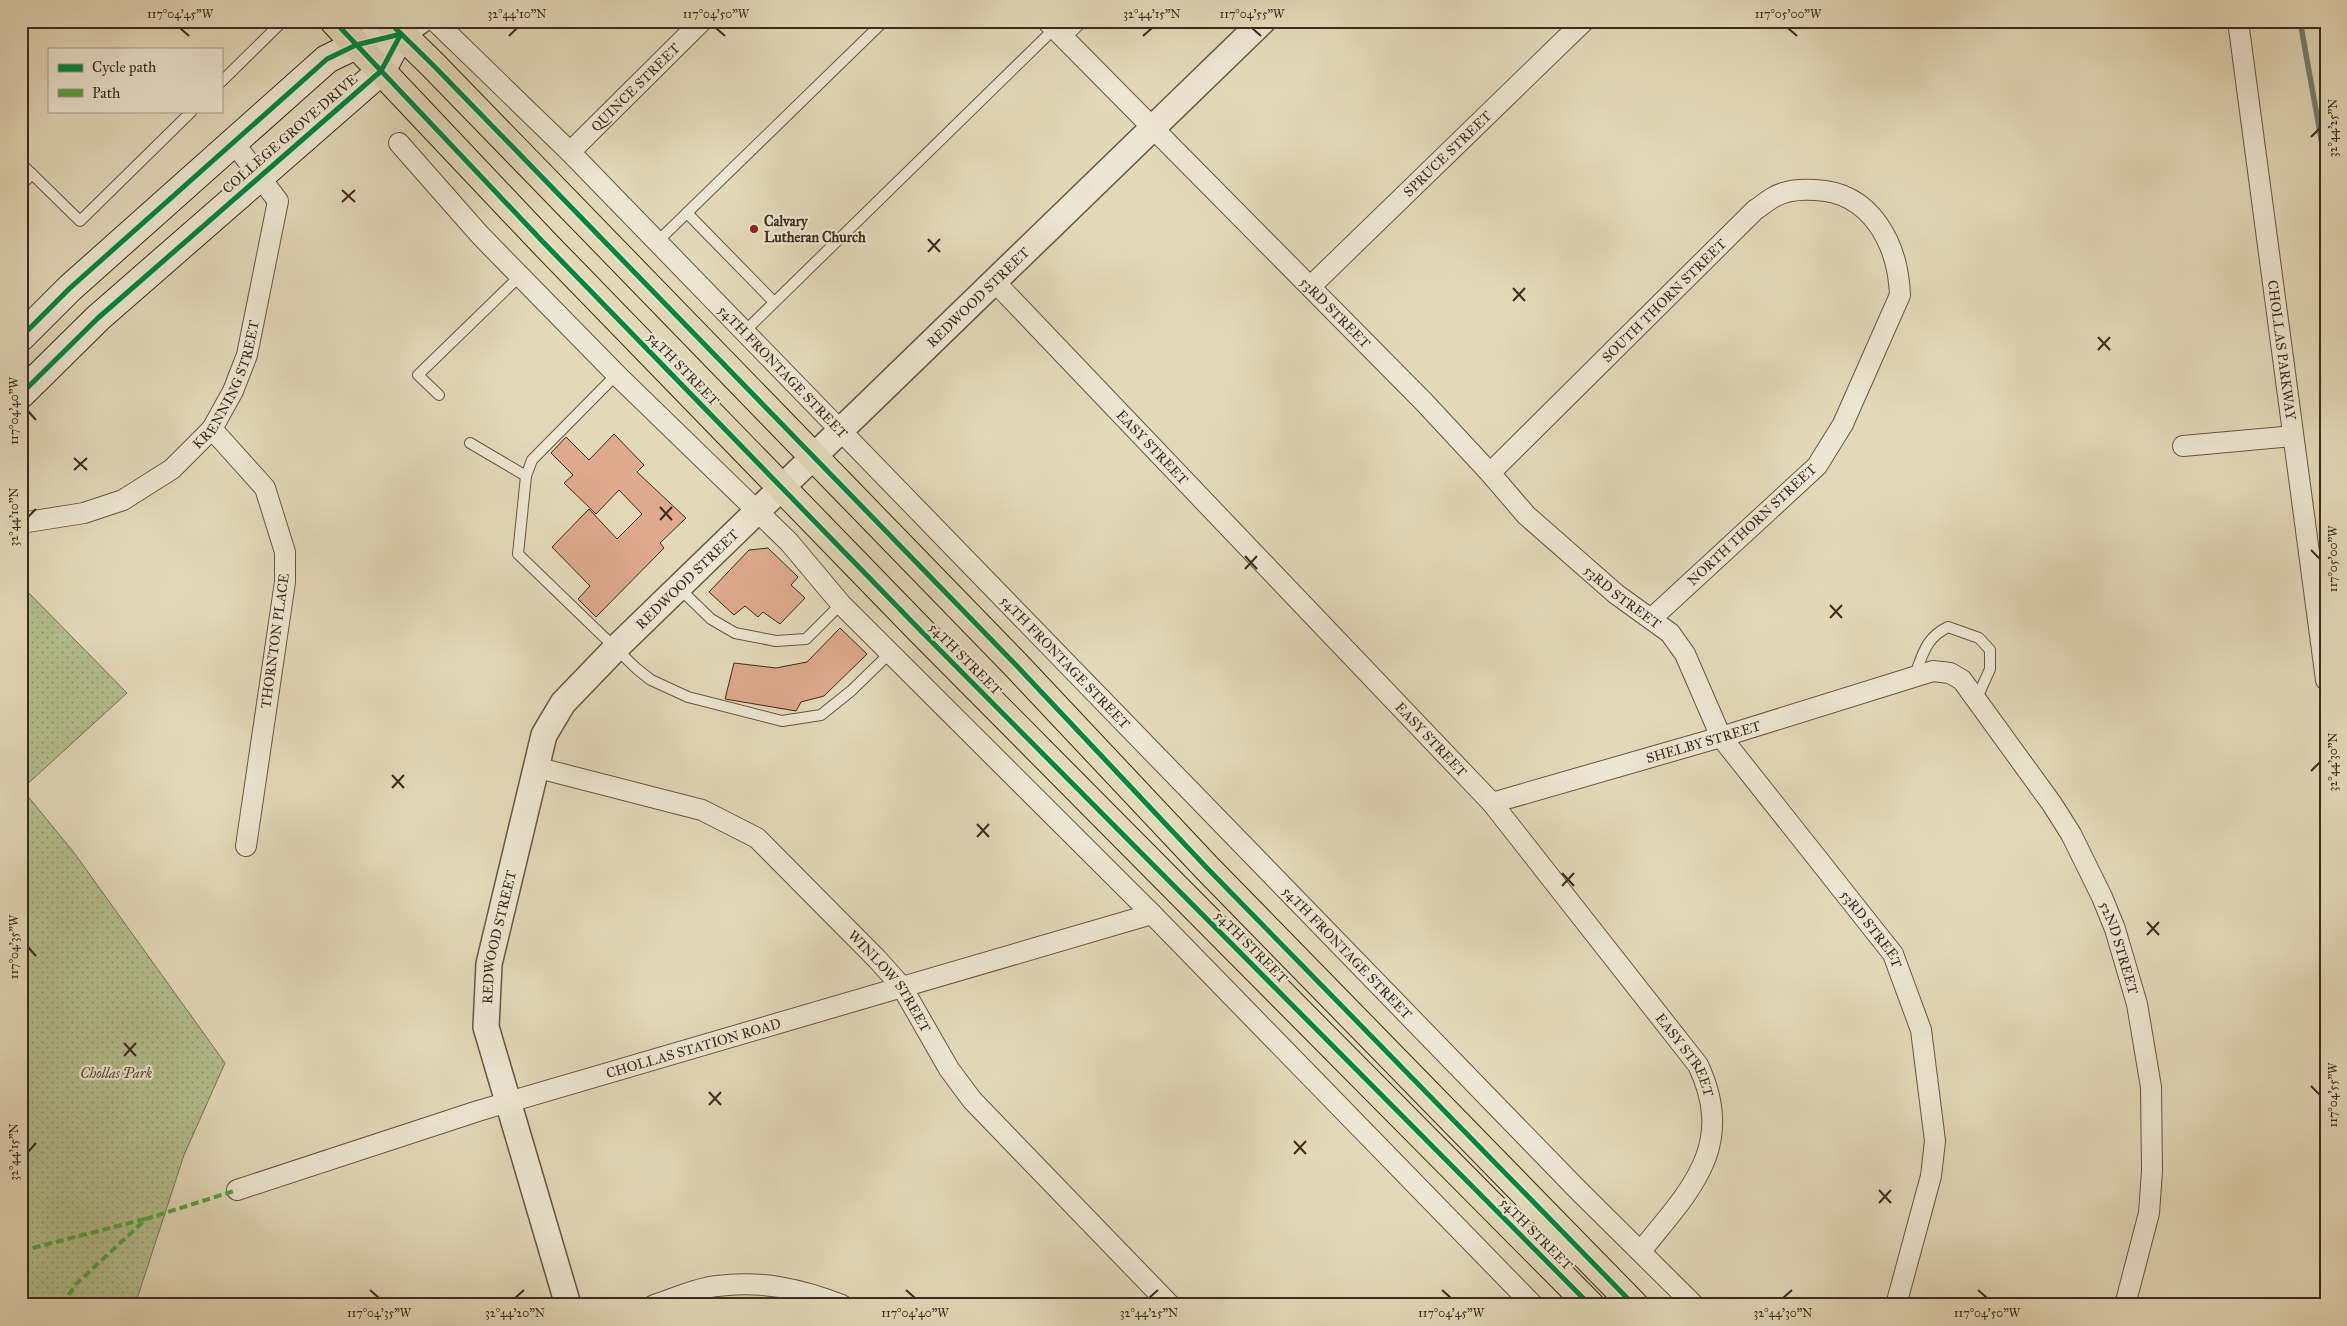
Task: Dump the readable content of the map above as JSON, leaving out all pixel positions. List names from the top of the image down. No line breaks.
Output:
{"streets":{"main road":["COLLEGE GROVE DRIVE","54TH STREET"],"street":["QUINCE STREET","SPRUCE STREET","REDWOOD STREET","SOUTH THORN STREET","53RD STREET","CHOLLAS PARKWAY","54TH FRONTAGE STREET","KRENNING STREET","EASY STREET","NORTH THORN STREET","THORNTON PLACE","SHELBY STREET","52ND STREET","WINLOW STREET","CHOLLAS STATION ROAD"]},"crossings":[["QUINCE STREET","54TH FRONTAGE STREET"],["COLLEGE GROVE DRIVE","54TH STREET"],["COLLEGE GROVE DRIVE","KRENNING STREET"],["SPRUCE STREET","53RD STREET"],["REDWOOD STREET","53RD STREET"],["REDWOOD STREET","54TH STREET"],["REDWOOD STREET","54TH FRONTAGE STREET"],["REDWOOD STREET","EASY STREET"],["REDWOOD STREET","WINLOW STREET"],["REDWOOD STREET","CHOLLAS STATION ROAD"],["SOUTH THORN STREET","53RD STREET"],["SOUTH THORN STREET","NORTH THORN STREET"],["53RD STREET","NORTH THORN STREET"],["53RD STREET","SHELBY STREET"],["54TH FRONTAGE STREET","EASY STREET"],["KRENNING STREET","THORNTON PLACE"],["EASY STREET","SHELBY STREET"],["SHELBY STREET","52ND STREET"],["WINLOW STREET","CHOLLAS STATION ROAD"]],"parks":["Chollas Park"],"places":["Calvary Lutheran Church"],"legend":["Cycle path","Path"],"coordinates":["117°04'45\"W","32°44'10\"N","117°04'50\"W","32°44'15\"N","117°04'55\"W","117°05'00\"W","32°44'25\"N","117°04'40\"W","32°44'30\"N","117°04'35\"W","32°44'20\"N"]}
